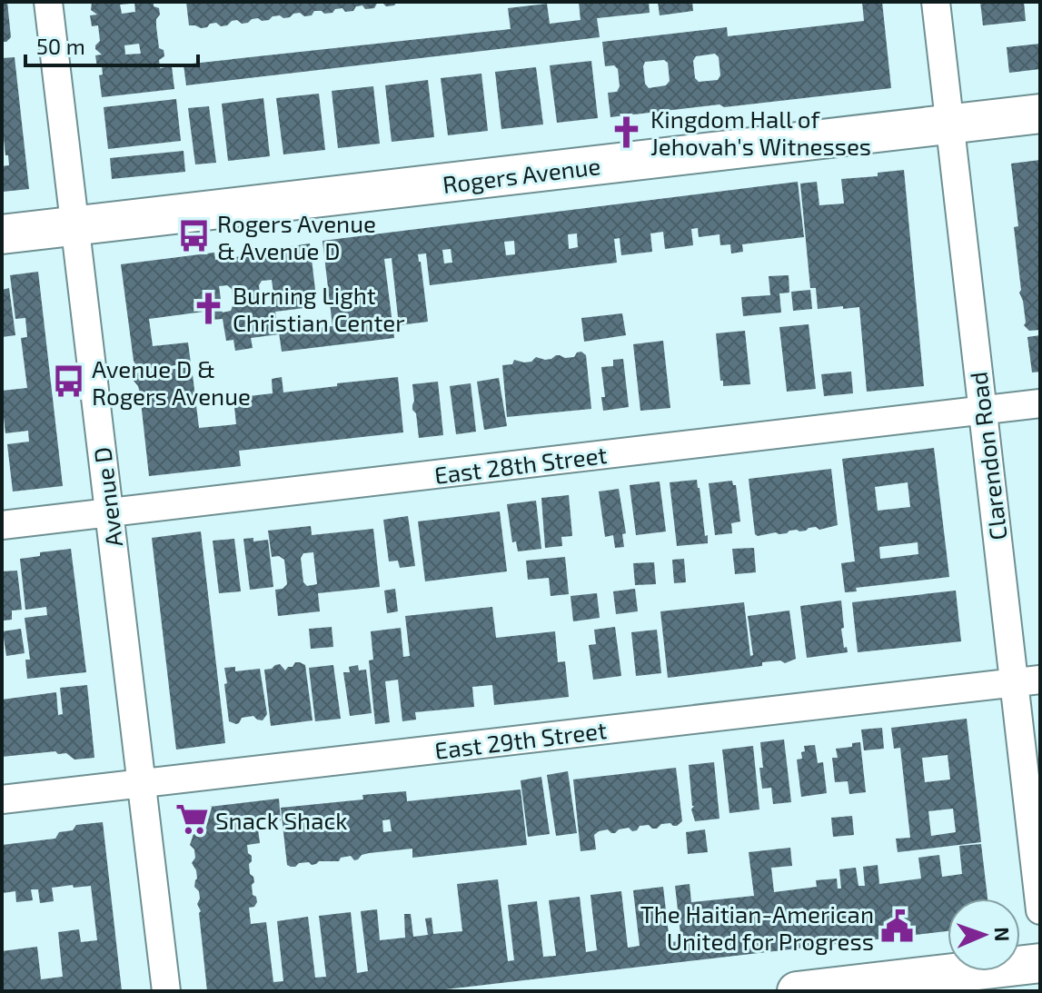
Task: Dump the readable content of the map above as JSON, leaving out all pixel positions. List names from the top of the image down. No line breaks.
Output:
{"streets":{"main road":["Rogers Avenue"],"street":["Clarendon Road","East 28th Street","Avenue D","East 29th Street"]},"crossings":[["Rogers Avenue","Clarendon Road"],["Rogers Avenue","Avenue D"],["Clarendon Road","East 28th Street"],["Clarendon Road","East 29th Street"],["East 28th Street","Avenue D"],["Avenue D","East 29th Street"]],"places":{"church":["Kingdom Hall of Jehovah's Witnesses","Burning Light Christian Center"],"bus stop":["Rogers Avenue & Avenue D","Avenue D & Rogers Avenue"],"supermarket":["Snack Shack"],"public building":["The Haitian-American United for Progress"]},"scale_bar":"50 m","north":"right"}
